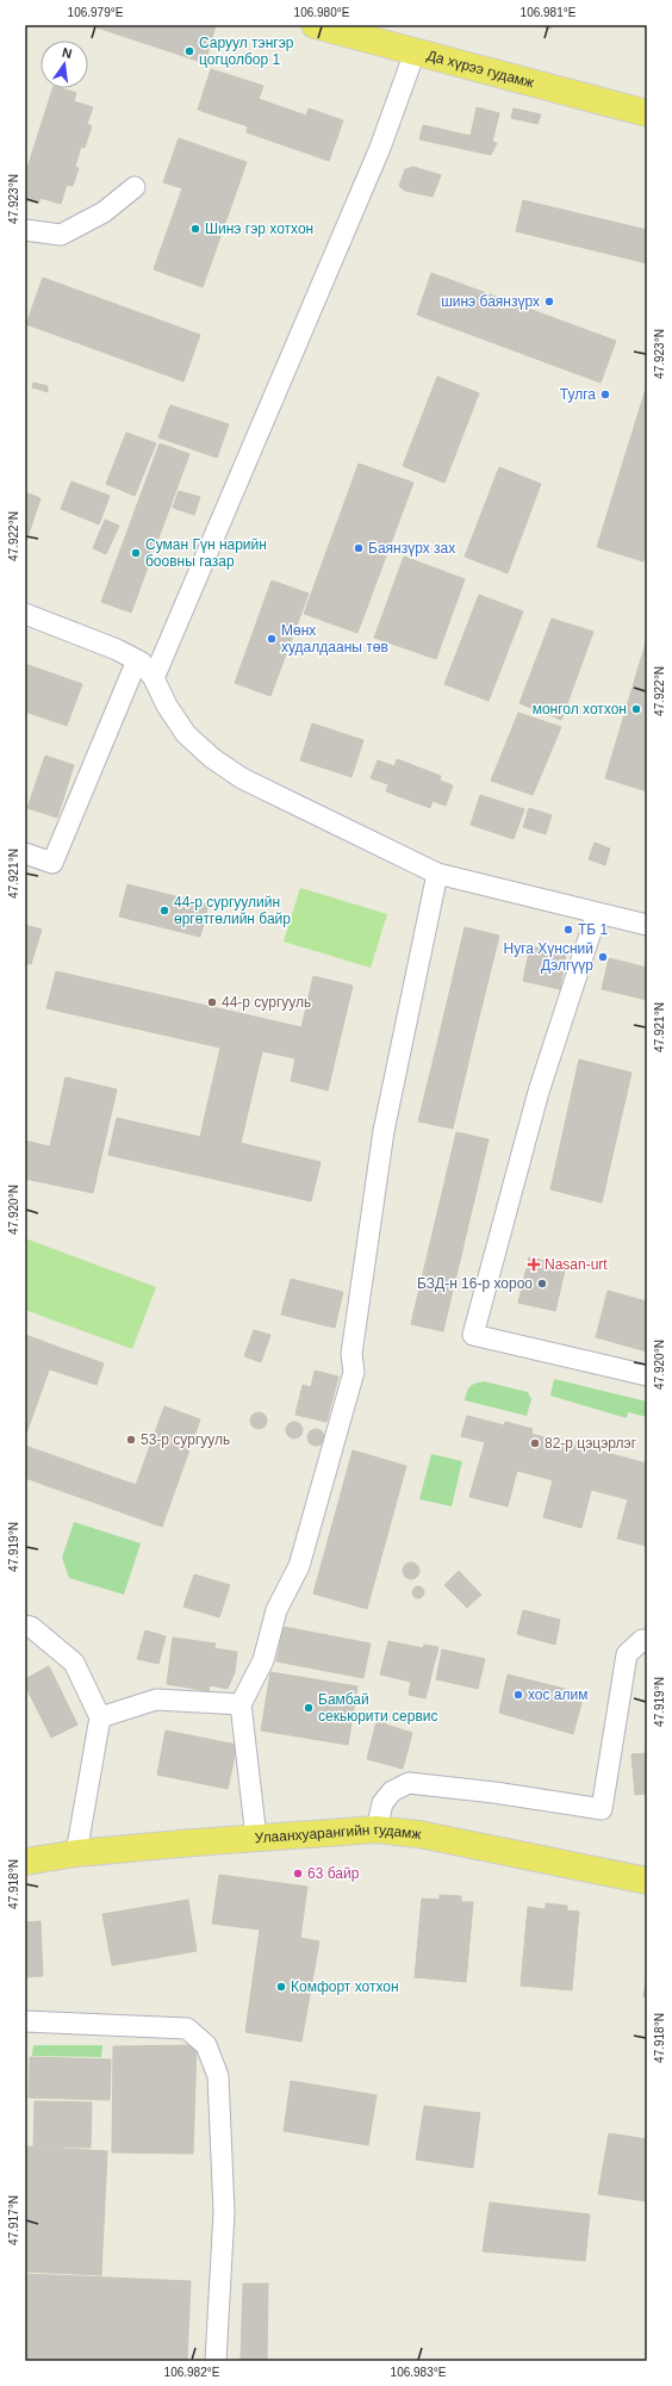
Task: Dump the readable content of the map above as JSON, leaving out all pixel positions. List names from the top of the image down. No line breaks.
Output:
{"streets":{"main road":["Да хүрээ гудамж","Улаанхуарангийн гудамж"]},"places":{"other":["Саруул тэнгэр цогцолбор 1","Шинэ гэр хотхон","шинэ баянзүрх","Тулга","Баянзүрх зах","Суман Гүн нарийн боовны газар","Мөнх худалдааны төв","монгол хотхон","44-р сургуулийн өргөтгөлийн байр","ТБ 1","Нуга Хүнсний Дэлгүүр","44-р сургууль","БЗД-н 16-р хороо","53-р сургууль","82-р цэцэрлэг","хос алим","Бамбай секьюрити сервис","63 байр","Комфорт хотхон"],"health":["Nasan-urt"]},"north":"top","coordinates":["106.979°E","106.980°E","106.981°E","47.923°N","47.922°N","47.921°N","47.920°N","47.919°N","47.918°N","47.917°N","106.982°E","106.983°E"]}
